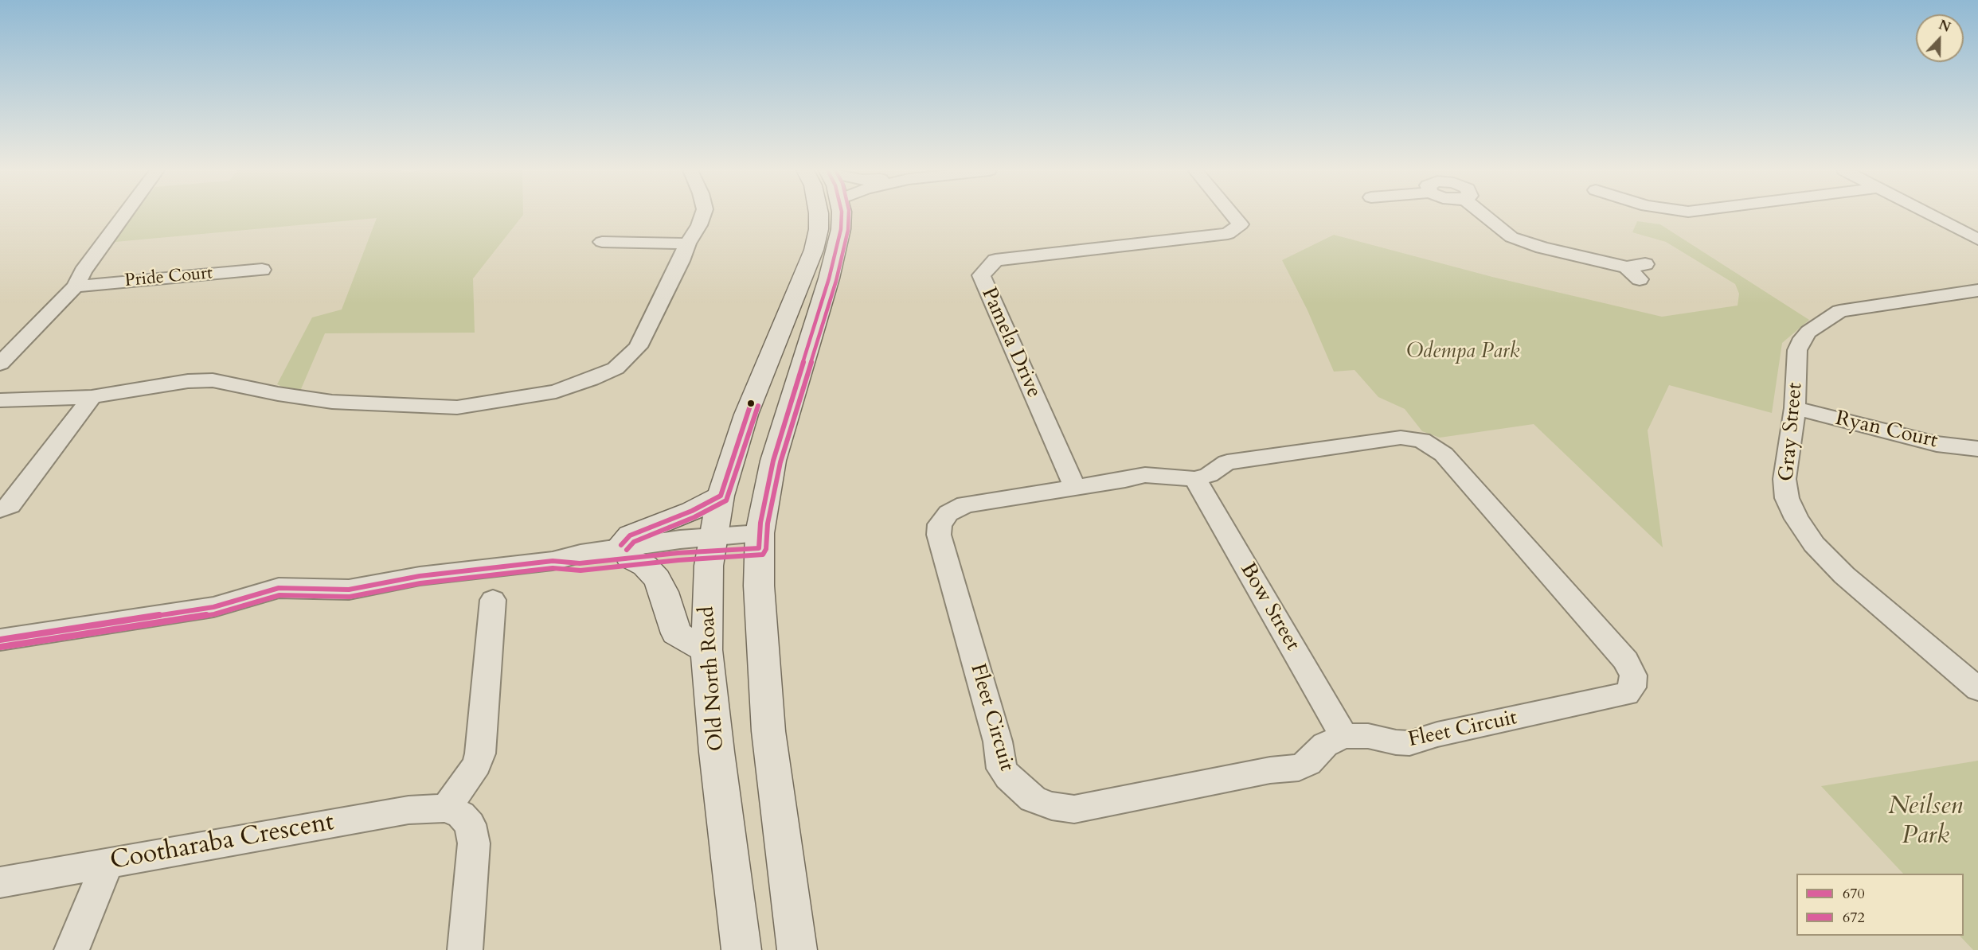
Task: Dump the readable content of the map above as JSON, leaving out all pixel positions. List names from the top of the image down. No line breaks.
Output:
{"streets":{"main road":["Old North Road"],"street":["Pride Court","Pamela Drive","Ryan Court","Gray Street","Bow Street","Fleet Circuit","Cootharaba Crescent"]},"crossings":[["Pamela Drive","Fleet Circuit"],["Ryan Court","Gray Street"],["Bow Street","Fleet Circuit"]],"parks":["Odempa Park","Neilsen Park"],"lines":["transit line 670","transit line 672"],"legend":["670","672"],"north":"top"}
